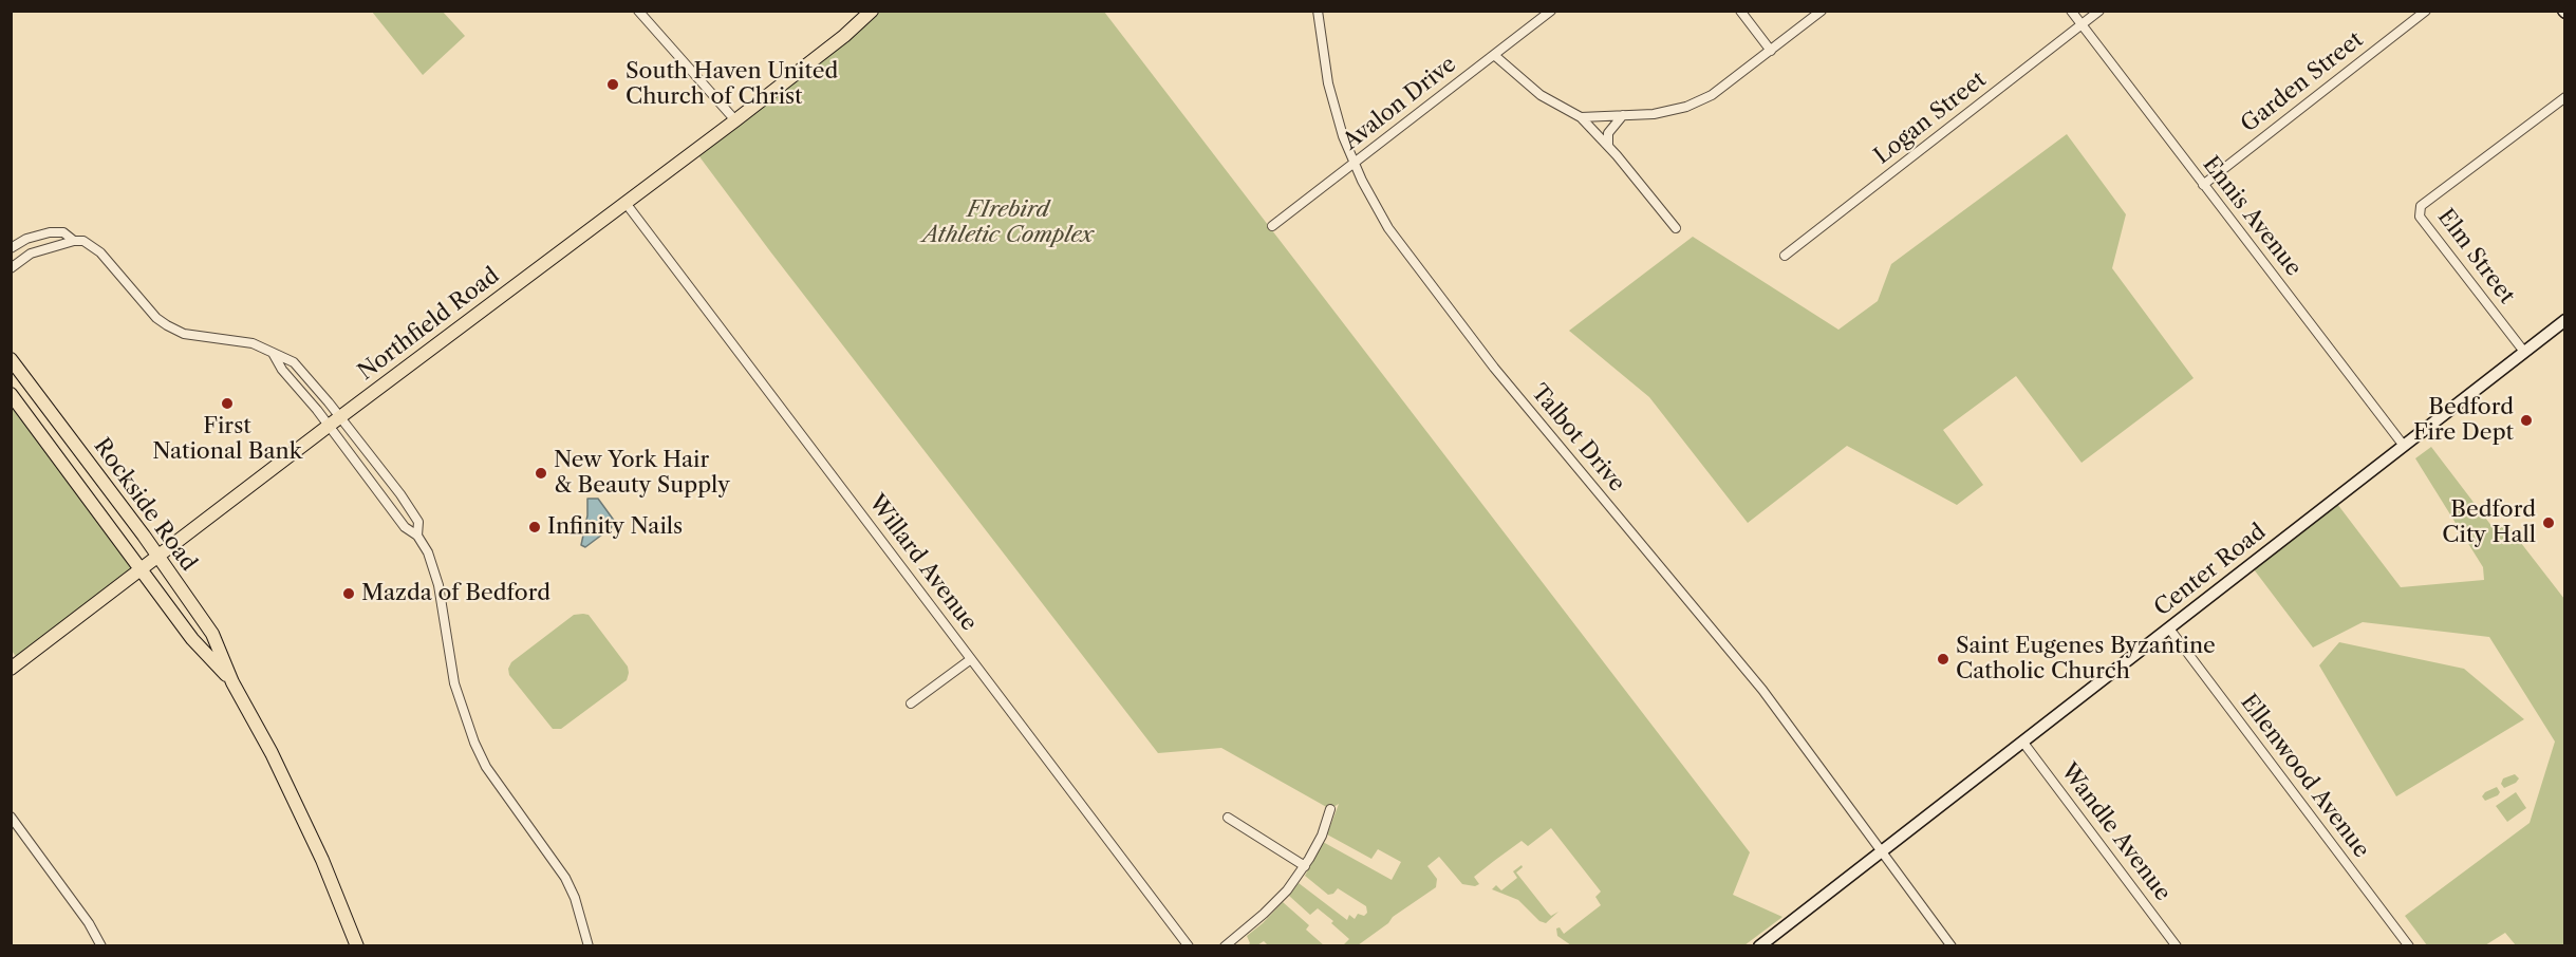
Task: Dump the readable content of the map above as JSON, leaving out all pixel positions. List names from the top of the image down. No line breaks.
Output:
{"streets":{"main road":["Northfield Road","Rockside Road","Center Road"],"street":["Garden Street","Avalon Drive","Logan Street","Ennis Avenue","Elm Street","Talbot Drive","Willard Avenue","Ellenwood Avenue","Wandle Avenue"]},"crossings":[["Garden Street","Ennis Avenue"],["Avalon Drive","Talbot Drive"],["Logan Street","Ennis Avenue"],["Ennis Avenue","Center Road"],["Elm Street","Center Road"],["Northfield Road","Rockside Road"],["Northfield Road","Willard Avenue"],["Talbot Drive","Center Road"],["Center Road","Ellenwood Avenue"],["Center Road","Wandle Avenue"]],"parks":["FIrebird Athletic Complex"],"places":["South Haven United Church of Christ","First National Bank","Bedford Fire Dept","New York Hair & Beauty Supply","Bedford City Hall","Infinity Nails","Mazda of Bedford","Saint Eugenes Byzantine Catholic Church"]}
